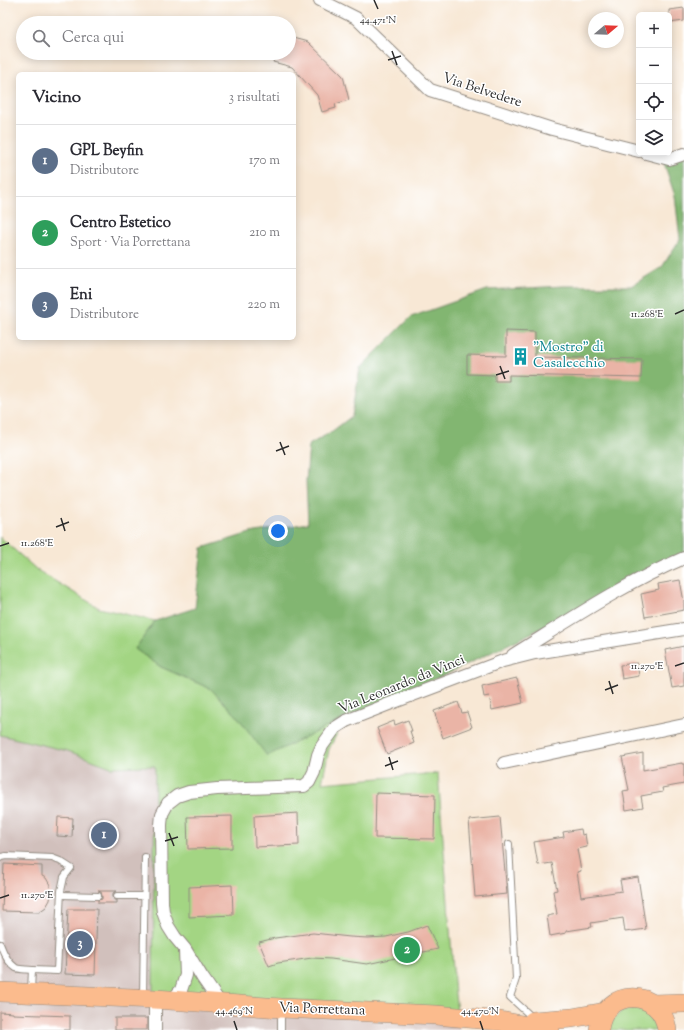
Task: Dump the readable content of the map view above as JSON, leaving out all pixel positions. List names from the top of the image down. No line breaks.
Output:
{"streets":{"main road":["Via Porrettana"],"street":["Via Belvedere","Via Leonardo da Vinci"]},"crossings":[["Via Leonardo da Vinci","Via Porrettana"]],"places":{"building":["\"Mostro\" di Casalecchio"]},"north":"right","page":{"map_buttons":["+","−"],"search":"Cerca qui","heading":["Vicino","3 risultati"],"list":[{"mark":"1","name":"GPL Beyfin","note":"Distributore","value":"170 m"},{"mark":"2","name":"Centro Estetico","note":"Sport · Via Porrettana","value":"210 m"},{"mark":"3","name":"Eni","note":"Distributore","value":"220 m"}],"pins":["1","3","2"]},"coordinates":["44.471°N","11.268°E","11.270°E","44.469°N","44.470°N"]}
